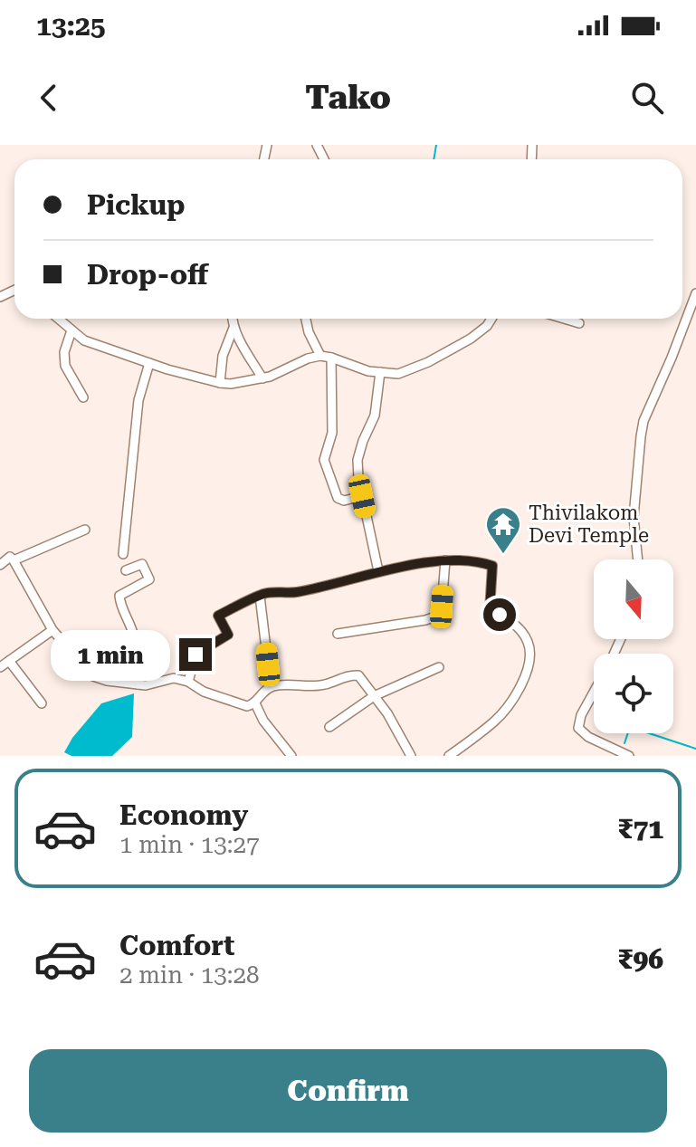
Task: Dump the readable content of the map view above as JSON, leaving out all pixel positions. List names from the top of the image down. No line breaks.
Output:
{"places":{"temple":["Thivilakom Devi Temple"]},"north":"bottom","page":{"status":"13:25","header":"Tako","banner":["Pickup","Drop-off"],"bubble":"1 min","list":[{"name":"Economy","note":"1 min · 13:27","value":"₹71"},{"name":"Comfort","note":"2 min · 13:28","value":"₹96"}],"buttons":"Confirm"}}
